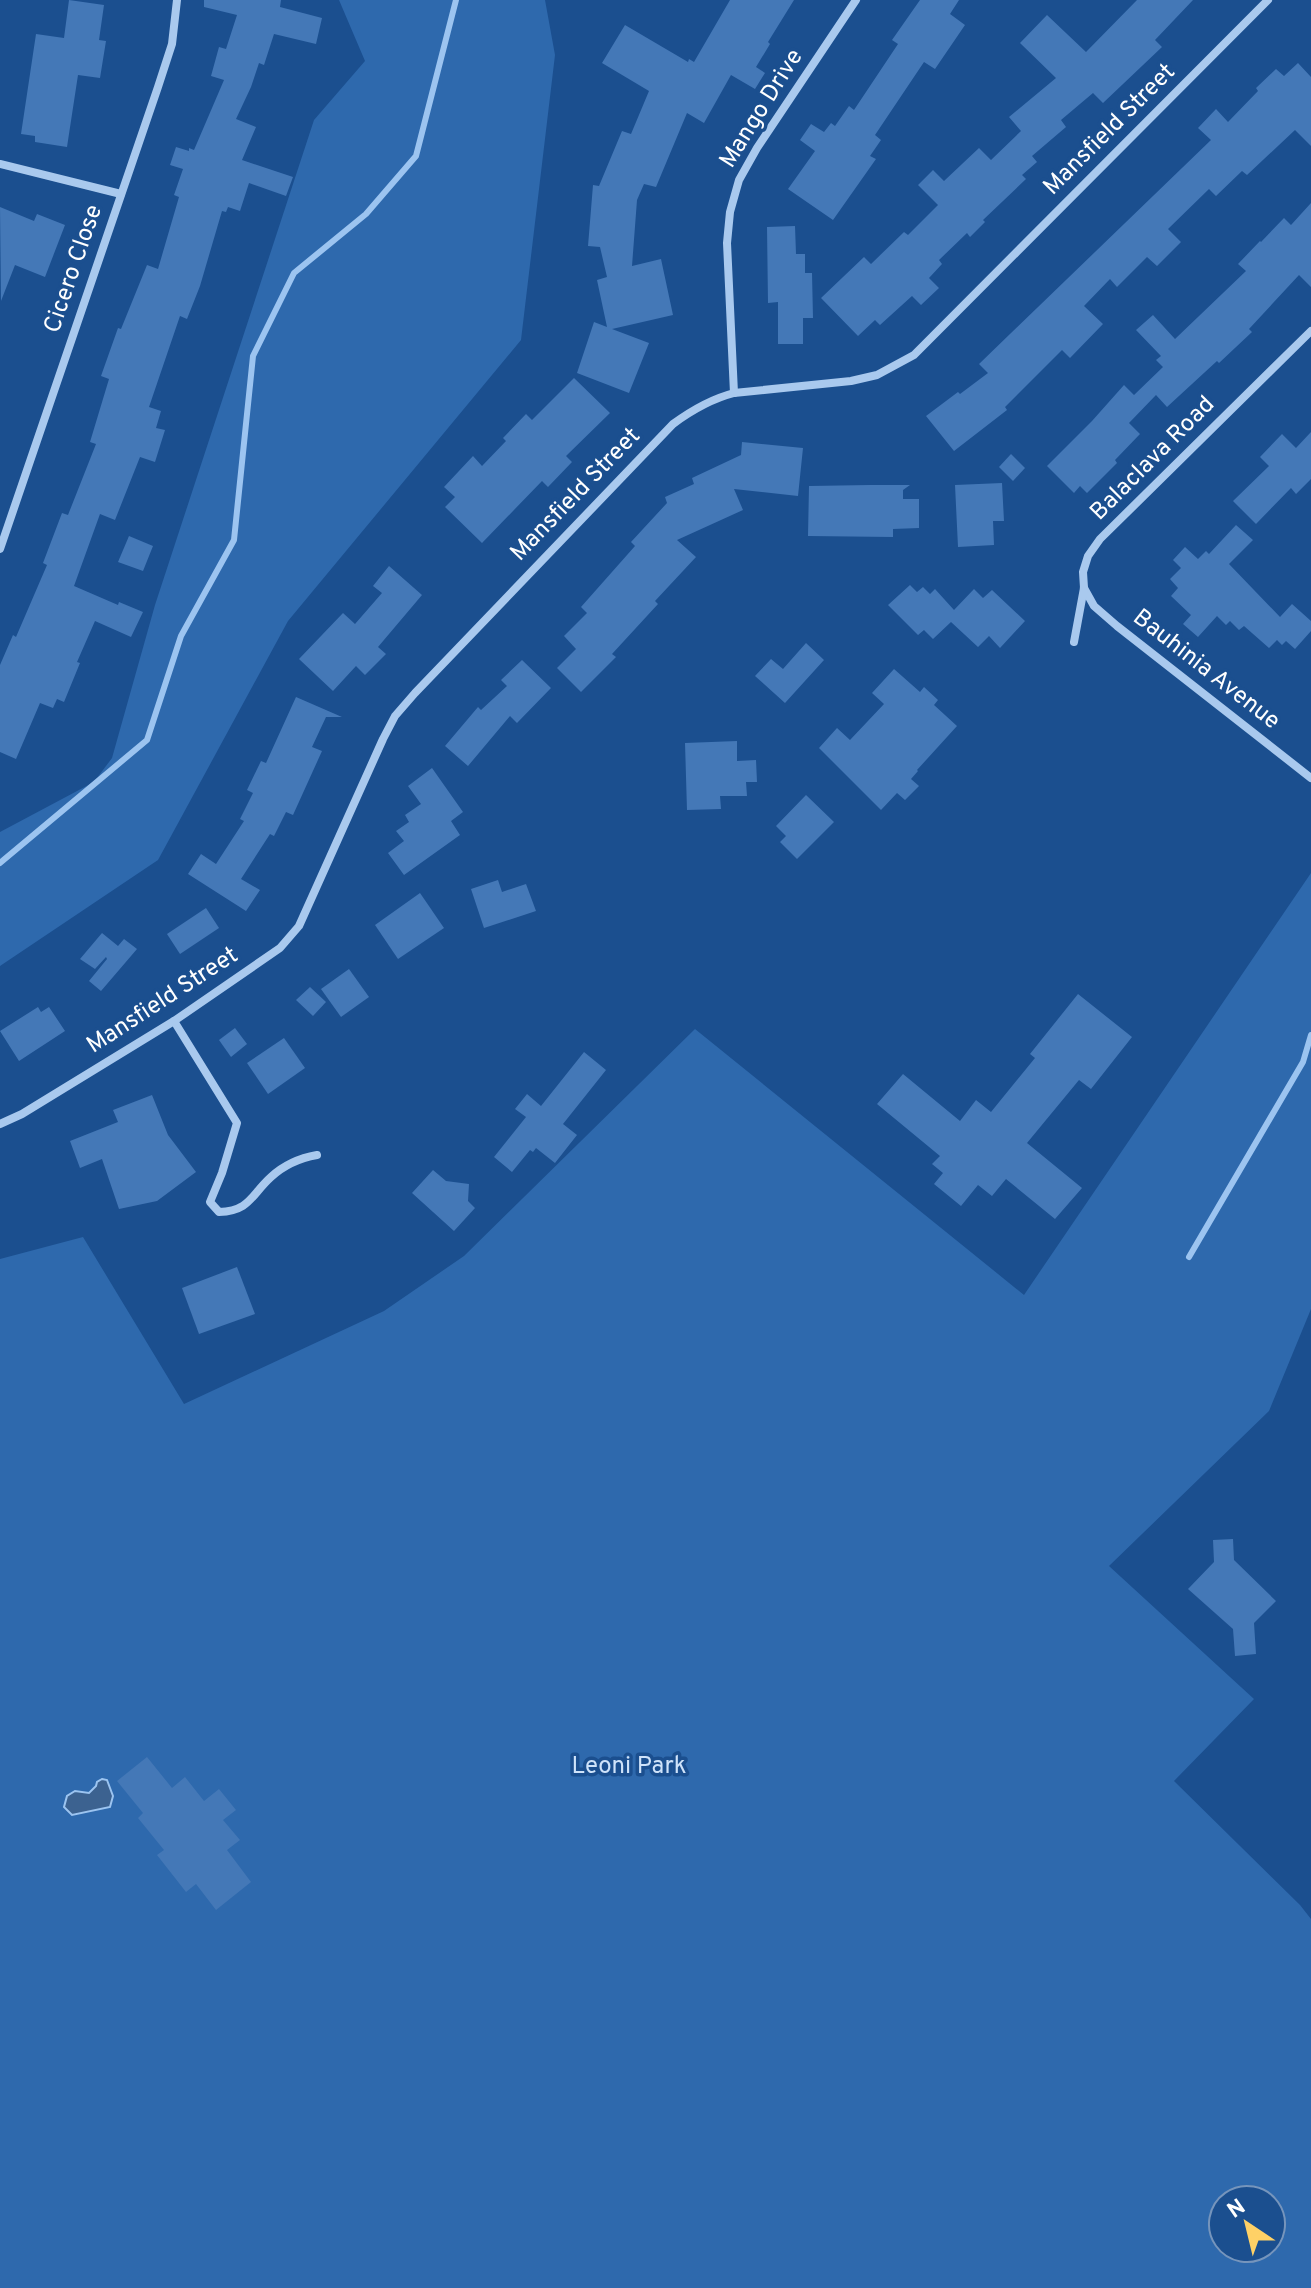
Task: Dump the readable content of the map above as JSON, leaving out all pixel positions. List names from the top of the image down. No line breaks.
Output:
{"streets":{"street":["Mango Drive","Mansfield Street","Cicero Close","Balaclava Road","Bauhinia Avenue"]},"crossings":[["Mango Drive","Mansfield Street"],["Balaclava Road","Bauhinia Avenue"]],"parks":["Leoni Park"],"north":"top left"}
